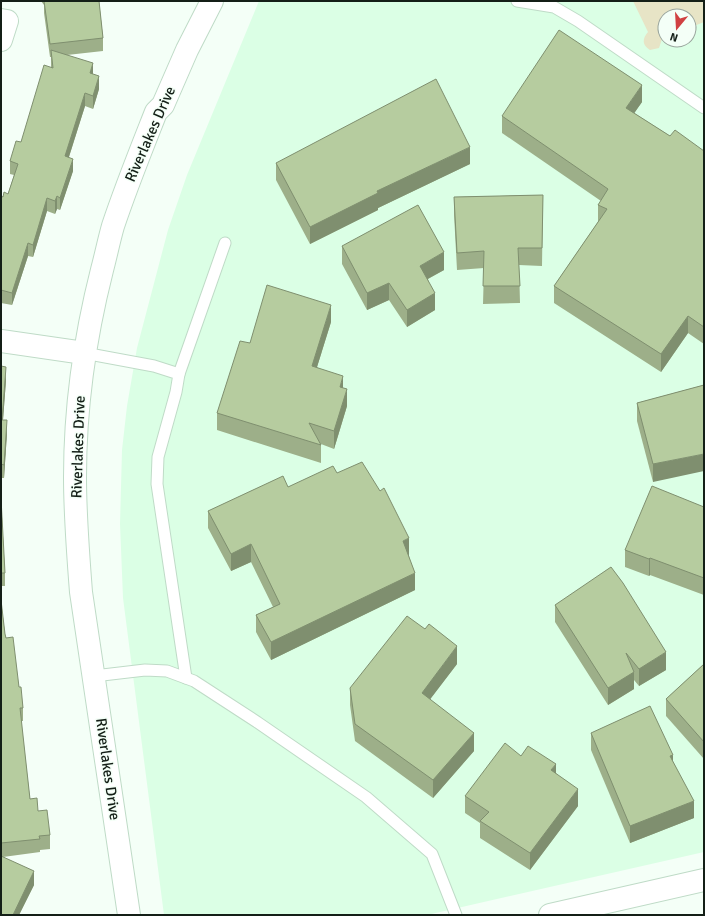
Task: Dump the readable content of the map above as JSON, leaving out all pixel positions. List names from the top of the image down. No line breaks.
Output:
{"streets":{"main road":["Riverlakes Drive"]},"north":"bottom"}
